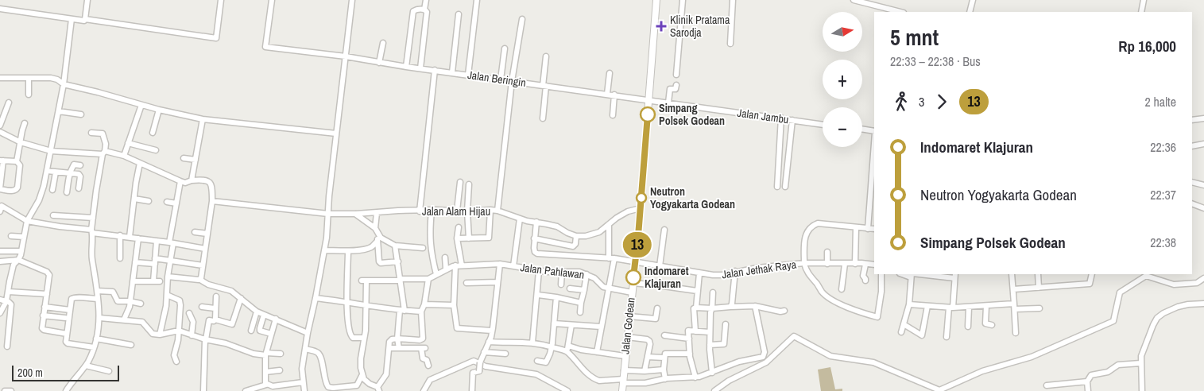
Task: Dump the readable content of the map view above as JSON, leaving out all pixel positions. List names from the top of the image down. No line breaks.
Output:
{"streets":{"main road":["Jalan Godean"],"street":["Jalan Beringin","Jalan Jambu","Jalan Alam Hijau","Jalan Jethak Raya","Jalan Pahlawan"]},"crossings":[["Jalan Beringin","Jalan Jambu"],["Jalan Beringin","Jalan Godean"],["Jalan Jambu","Jalan Godean"],["Jalan Jethak Raya","Jalan Godean"],["Jalan Pahlawan","Jalan Godean"]],"places":{"health":["Klinik Pratama Sarodja"],"other":["Simpang Polsek Godean","Neutron Yogyakarta Godean","Indomaret Klajuran"]},"lines":["bus line 13"],"scale_bar":"200 m","north":"right","page":{"on_map":"13","map_buttons":["+","−"],"heading":["5 mnt","22:33 – 22:38 · Bus","Rp 16,000"],"legs":["3","13","2 halte"],"list":[{"name":"Indomaret Klajuran","value":"22:36"},{"name":"Neutron Yogyakarta Godean","value":"22:37"},{"name":"Simpang Polsek Godean","value":"22:38"}],"scale":"200 m"}}
